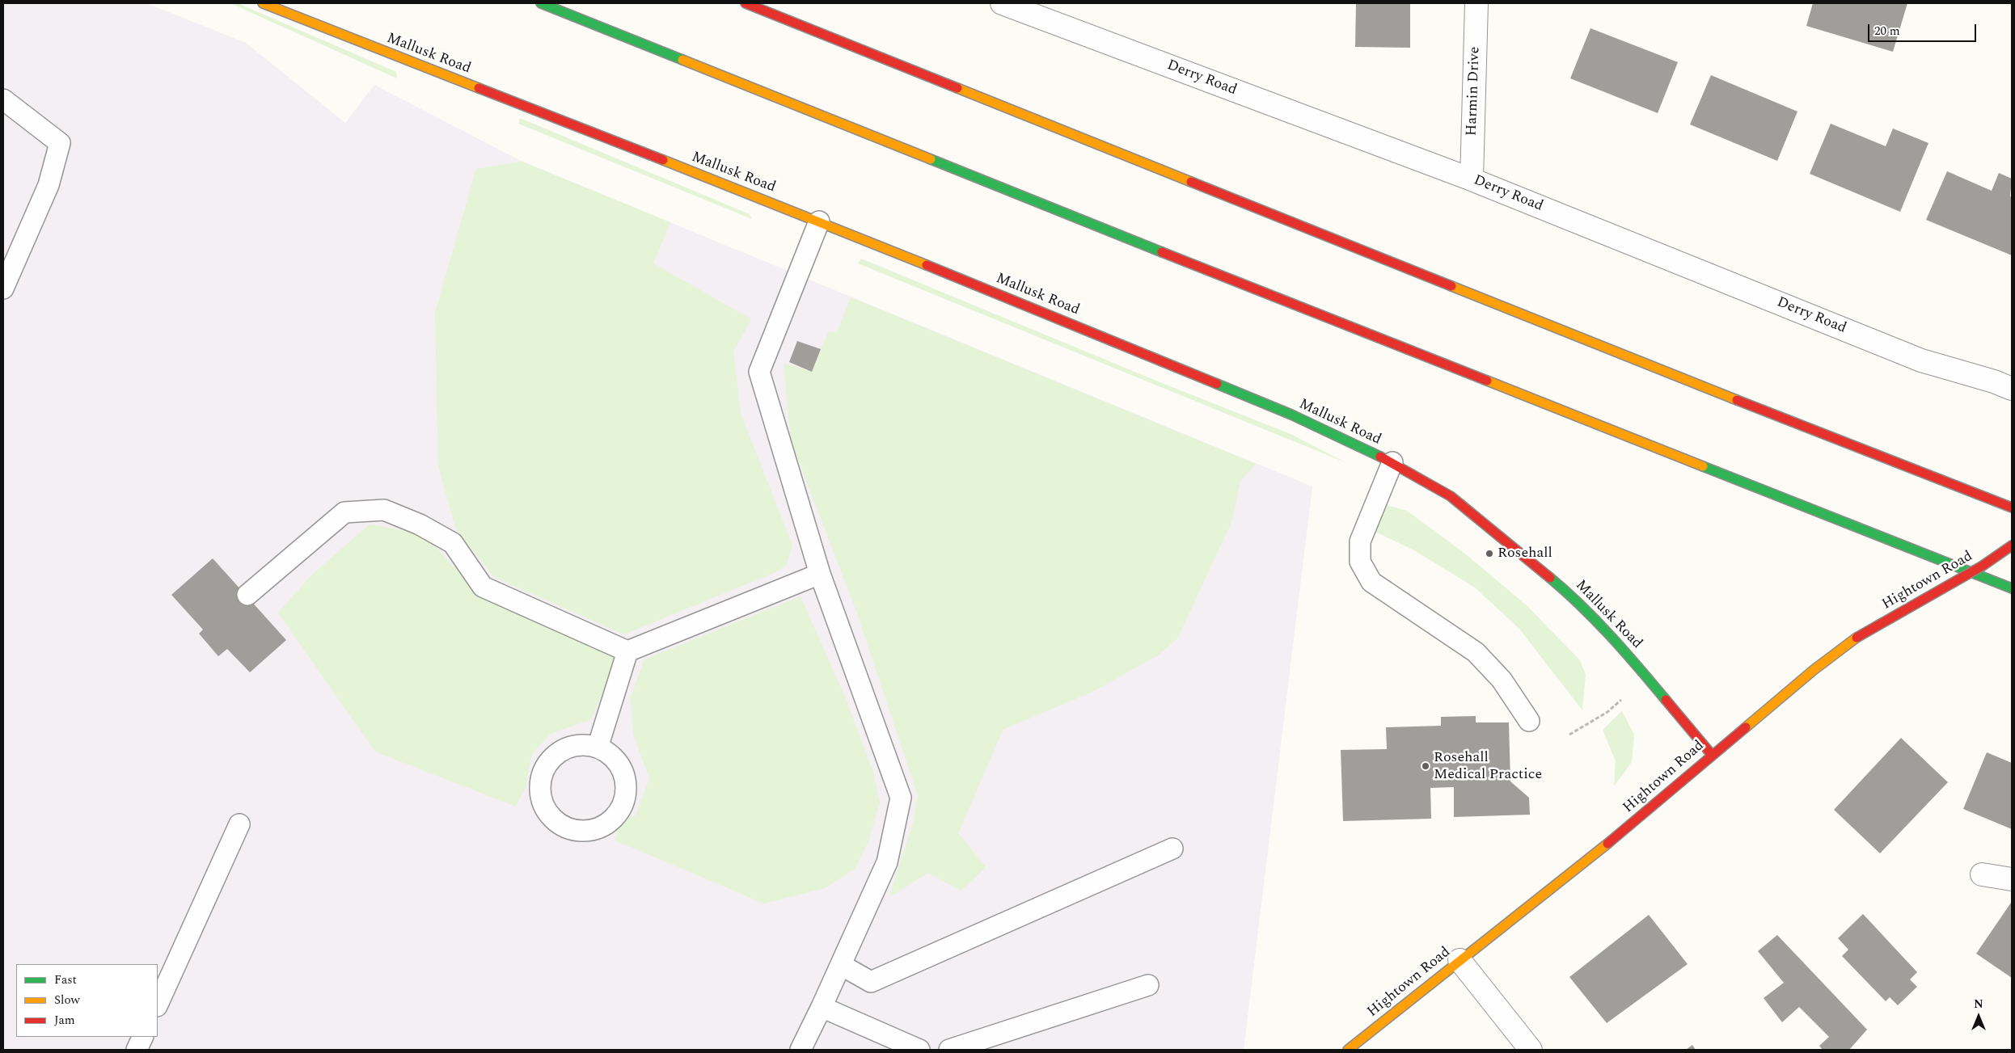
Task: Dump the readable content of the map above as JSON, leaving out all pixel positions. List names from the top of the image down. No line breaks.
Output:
{"streets":{"main road":["Mallusk Road","Hightown Road"],"street":["Derry Road","Harmin Drive"]},"crossings":[["Mallusk Road","Hightown Road"],["Derry Road","Harmin Drive"]],"places":["Rosehall","Rosehall Medical Practice"],"legend":["Fast","Slow","Jam"],"scale_bar":"20 m","north":"top"}
